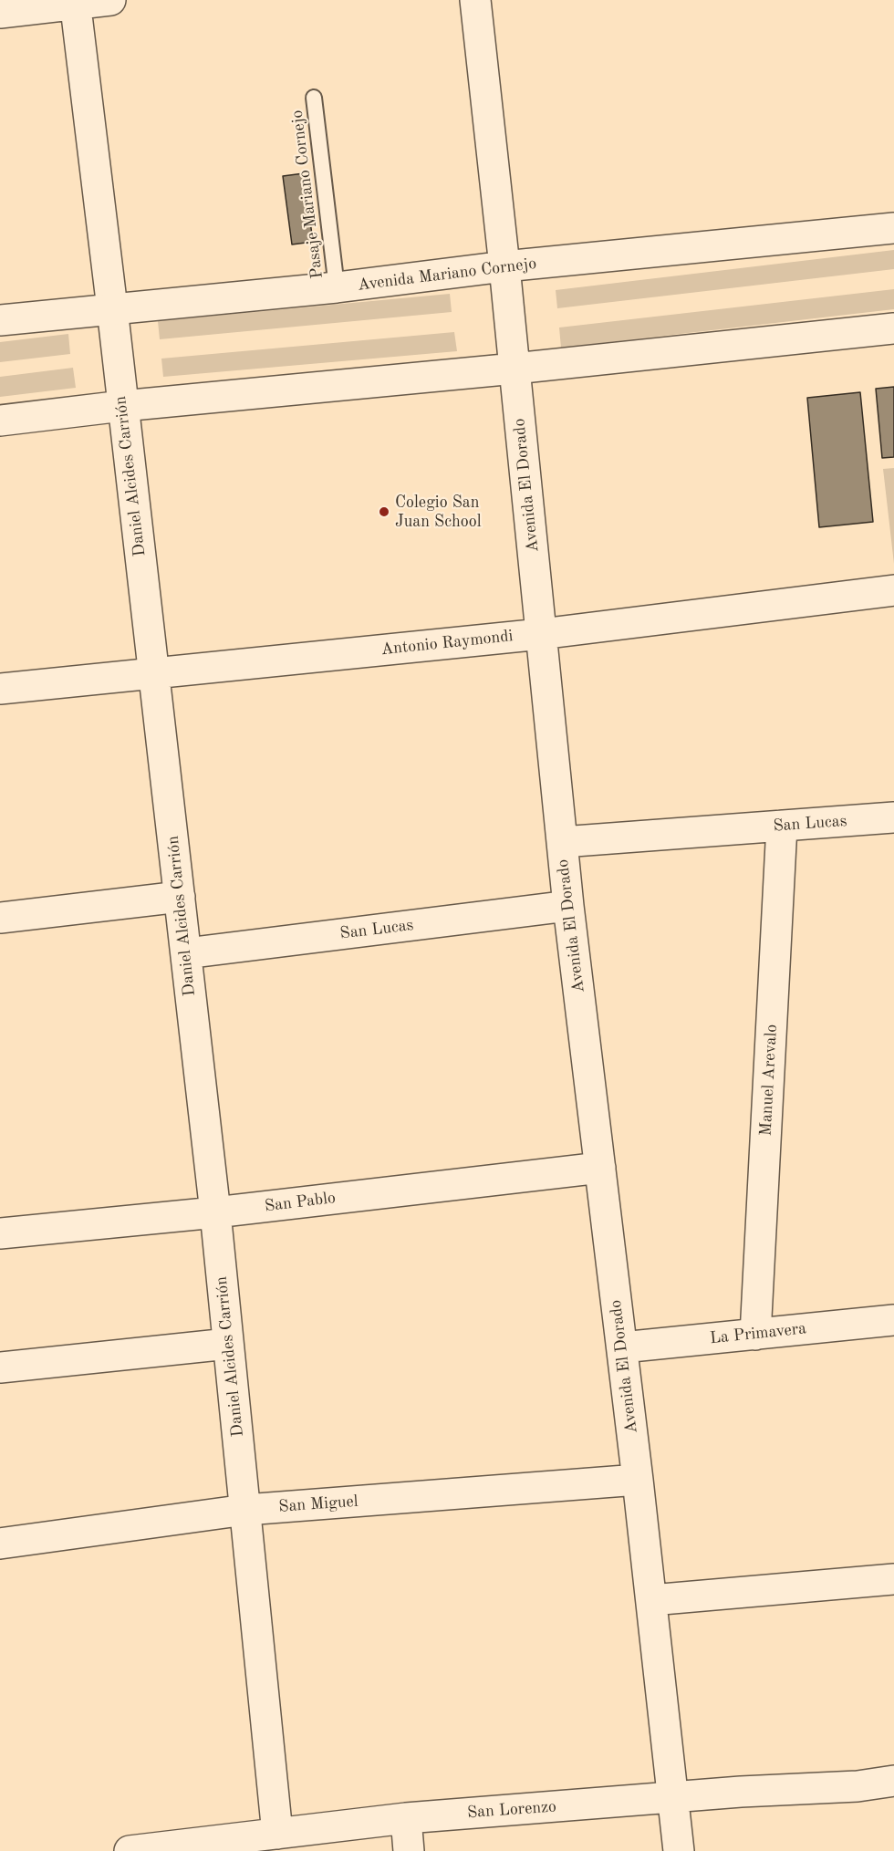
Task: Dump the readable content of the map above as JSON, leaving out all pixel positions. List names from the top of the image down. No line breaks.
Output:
{"streets":{"street":["Avenida Mariano Cornejo","Daniel Alcides Carrión","Avenida El Dorado","Antonio Raymondi","San Lucas","Manuel Arevalo","San Pablo","La Primavera","San Miguel","San Lorenzo"],"lane":["Pasaje Mariano Cornejo"]},"crossings":[["Pasaje Mariano Cornejo","Avenida Mariano Cornejo"],["Avenida Mariano Cornejo","Daniel Alcides Carrión"],["Avenida Mariano Cornejo","Avenida El Dorado"],["Daniel Alcides Carrión","Antonio Raymondi"],["Daniel Alcides Carrión","San Lucas"],["Daniel Alcides Carrión","San Pablo"],["Daniel Alcides Carrión","San Miguel"],["Daniel Alcides Carrión","San Lorenzo"],["Avenida El Dorado","Antonio Raymondi"],["Avenida El Dorado","San Lucas"],["Avenida El Dorado","San Pablo"],["Avenida El Dorado","La Primavera"],["Avenida El Dorado","San Miguel"],["Avenida El Dorado","San Lorenzo"],["San Lucas","Manuel Arevalo"],["Manuel Arevalo","La Primavera"]],"places":["Colegio San Juan School"]}
